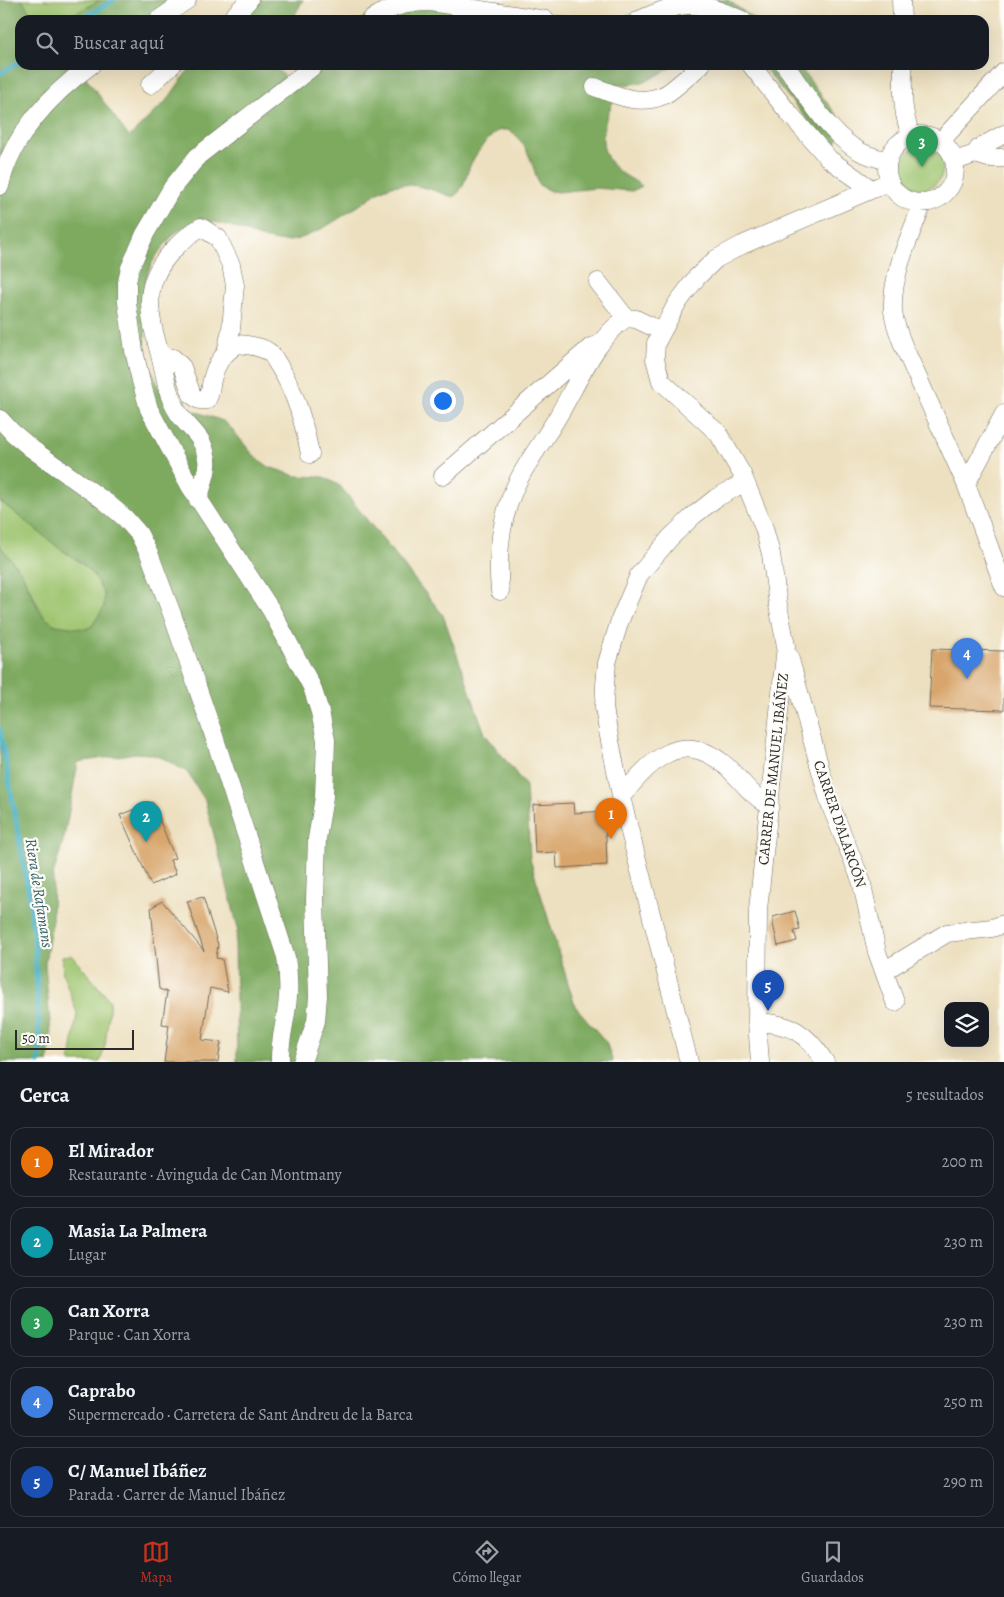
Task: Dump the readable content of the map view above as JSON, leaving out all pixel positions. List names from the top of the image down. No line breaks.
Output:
{"streets":{"street":["CARRER DE MANUEL IBÁÑEZ","CARRER D'ALARCÓN"]},"crossings":[["CARRER DE MANUEL IBÁÑEZ","CARRER D'ALARCÓN"]],"water":["Riera de Rafamans"],"scale_bar":"50 m","page":{"search":"Buscar aquí","pins":["3","4","1","2","5"],"scale":"50 m","heading":["Cerca","5 resultados"],"list":[{"mark":"1","name":"El Mirador","note":"Restaurante · Avinguda de Can Montmany","value":"200 m"},{"mark":"2","name":"Masia La Palmera","note":"Lugar","value":"230 m"},{"mark":"3","name":"Can Xorra","note":"Parque · Can Xorra","value":"230 m"},{"mark":"4","name":"Caprabo","note":"Supermercado · Carretera de Sant Andreu de la Barca","value":"250 m"},{"mark":"5","name":"C/ Manuel Ibáñez","note":"Parada · Carrer de Manuel Ibáñez","value":"290 m"}],"nav":["Mapa","Cómo llegar","Guardados"]}}
